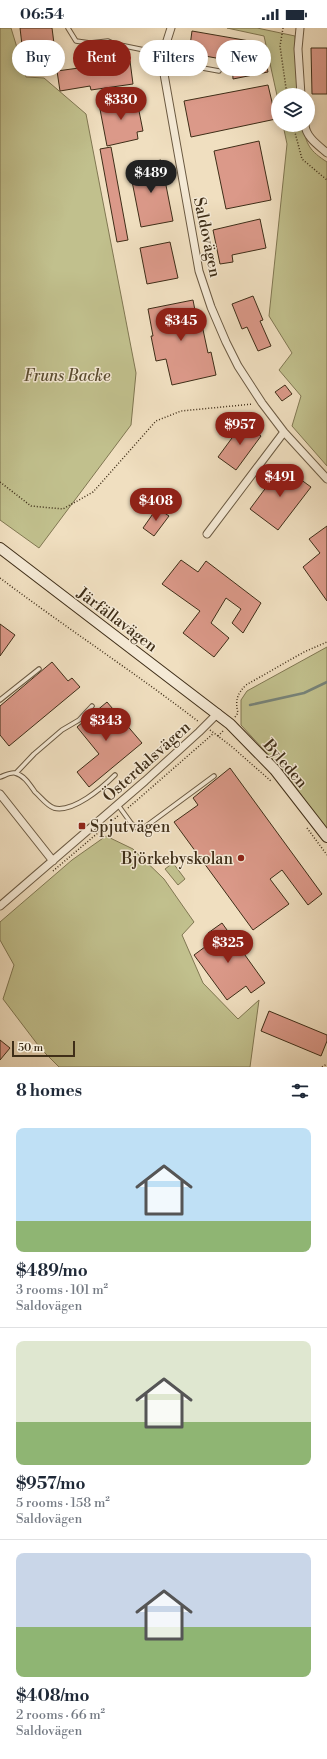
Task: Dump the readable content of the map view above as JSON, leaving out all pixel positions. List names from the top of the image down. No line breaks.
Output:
{"streets":{"street":["Saldovägen","Järfällavägen","Österdalsvägen","Byleden"]},"crossings":[["Järfällavägen","Österdalsvägen"],["Järfällavägen","Byleden"],["Österdalsvägen","Byleden"]],"parks":["Fruns Backe"],"places":{"transit":["Spjutvägen"],"other":["Björkebyskolan"]},"scale_bar":"50 m","page":{"status":"06:54","chip":["Buy","Rent","Filters","New"],"price":["$330","$489","$345","$957","$491","$408","$343","$325"],"scale":"50 m","heading":"8 homes","list":[{"name":"$489/mo","note":"3 rooms · 101 m² · Saldovägen"},{"name":"$957/mo","note":"5 rooms · 158 m² · Saldovägen"},{"name":"$408/mo","note":"2 rooms · 66 m² · Saldovägen"}]}}
